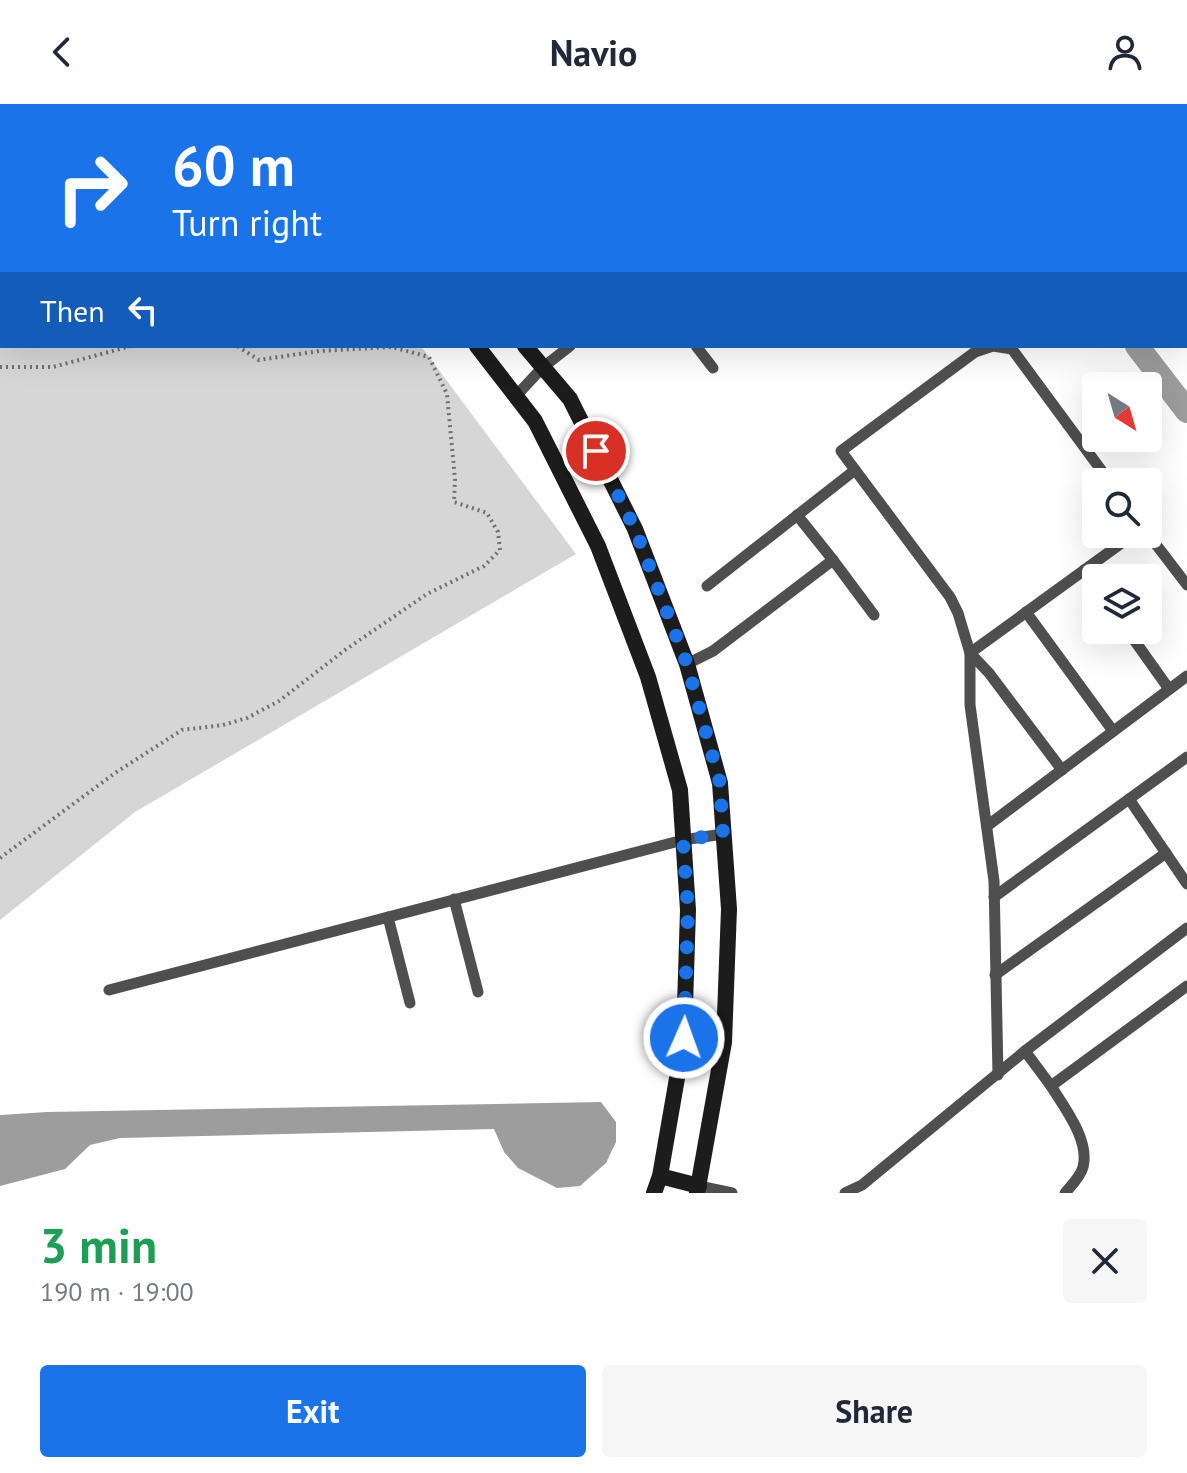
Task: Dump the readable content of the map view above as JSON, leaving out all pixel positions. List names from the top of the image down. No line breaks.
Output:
{"north":"bottom right","page":{"header":"Navio","turn":["60 m","Turn right"],"then":"Then","heading":["3 min","190 m · 19:00"],"buttons":["Exit","Share"]}}
